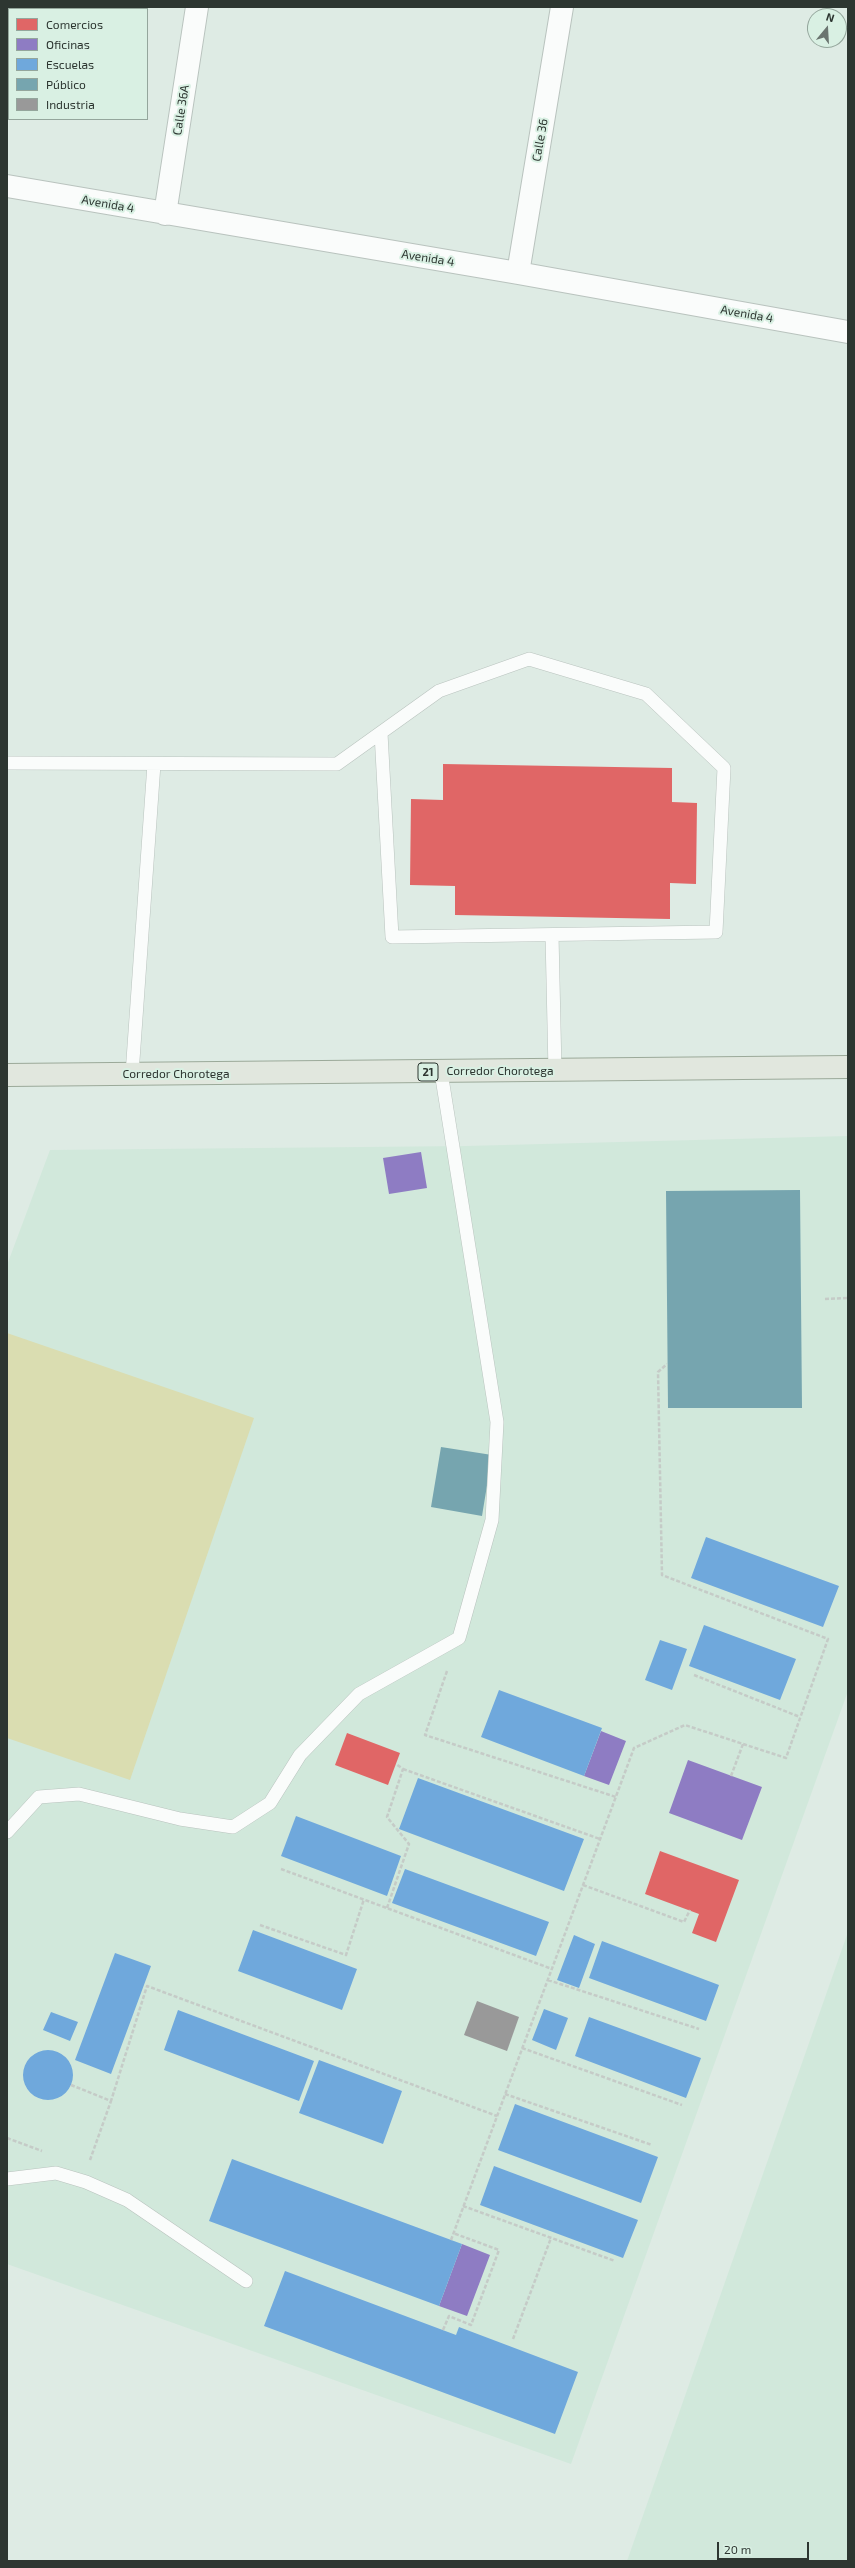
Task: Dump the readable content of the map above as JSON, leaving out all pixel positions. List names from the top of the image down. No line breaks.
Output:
{"streets":{"main road":["Corredor Chorotega","21"],"street":["Calle 36A","Calle 36","Avenida 4"]},"crossings":[["Calle 36A","Avenida 4"],["Calle 36","Avenida 4"]],"legend":["Comercios","Oficinas","Escuelas","Público","Industria"],"scale_bar":"20 m","north":"top"}
